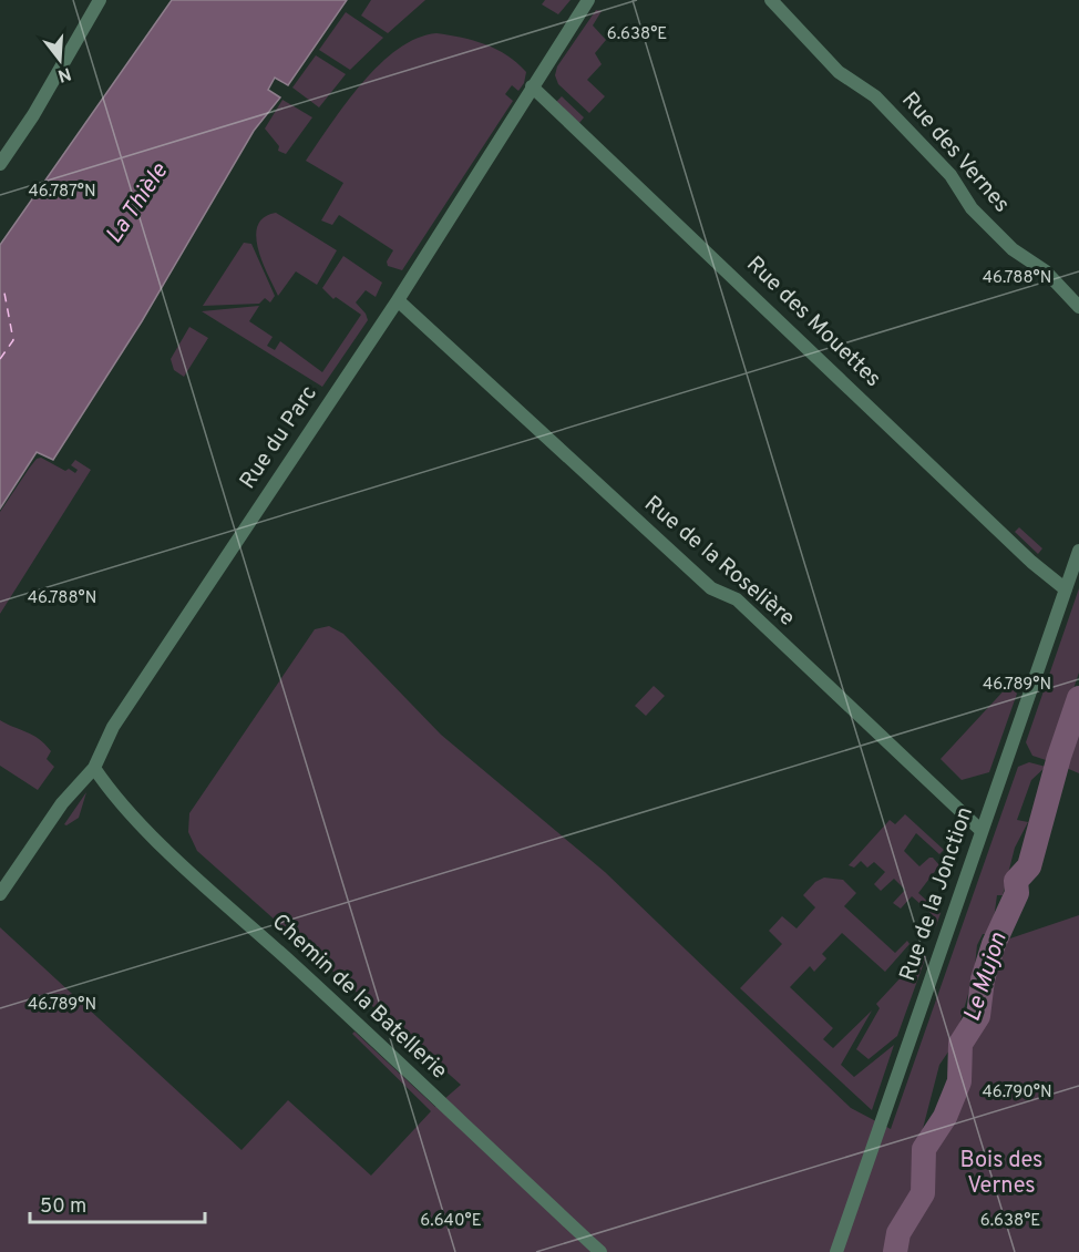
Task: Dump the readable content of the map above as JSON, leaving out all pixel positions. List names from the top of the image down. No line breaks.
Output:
{"streets":{"street":["Rue des Vernes","Rue des Mouettes","Rue du Parc","Rue de la Roselière","Rue de la Jonction","Chemin de la Batellerie"]},"crossings":[["Rue des Mouettes","Rue du Parc"],["Rue des Mouettes","Rue de la Jonction"],["Rue du Parc","Rue de la Roselière"],["Rue du Parc","Chemin de la Batellerie"],["Rue de la Roselière","Rue de la Jonction"]],"water":["La Thièle","Le Mujon"],"parks":["Bois des Vernes"],"scale_bar":"50 m","north":"bottom","coordinates":["6.638°E","46.787°N","46.788°N","46.789°N","46.790°N","6.640°E"]}
